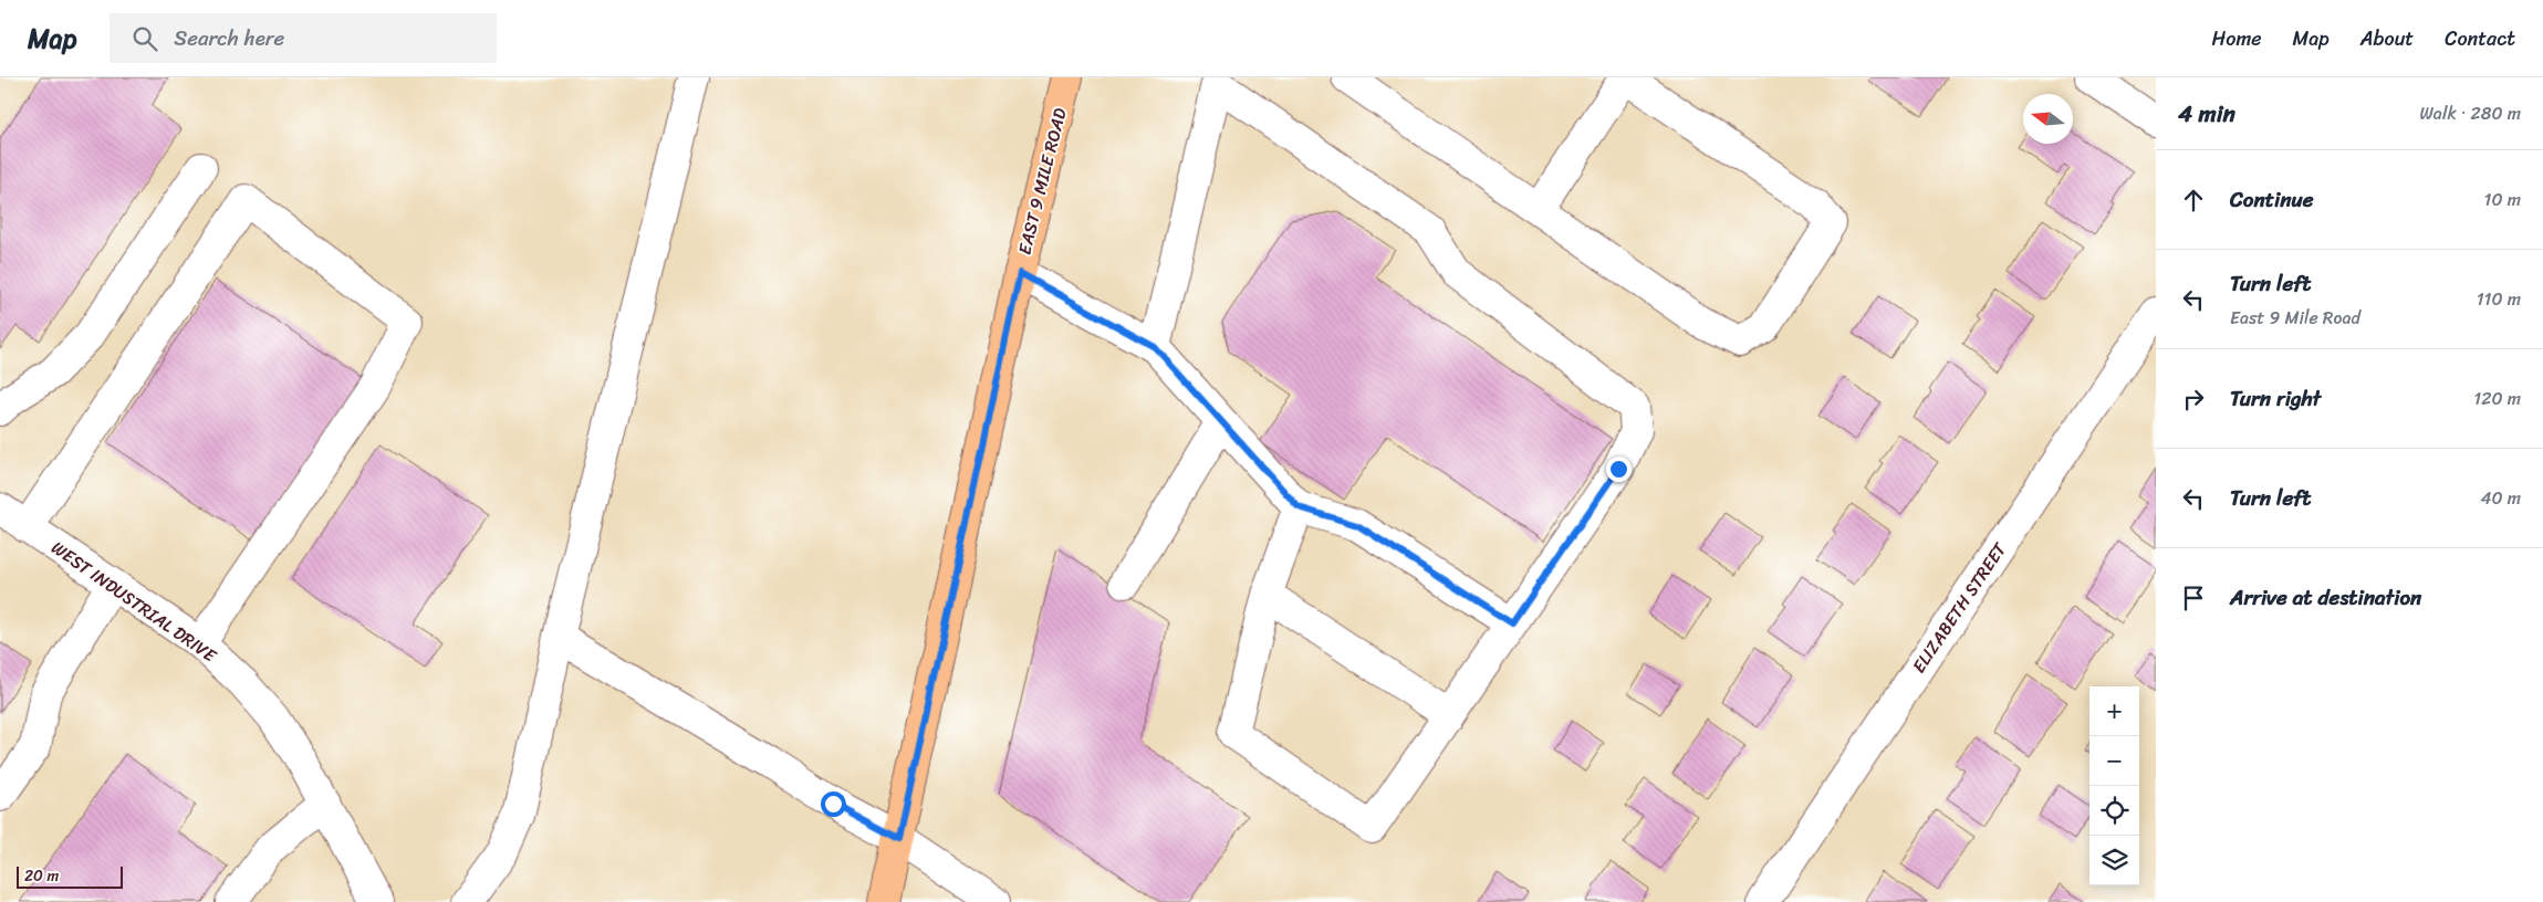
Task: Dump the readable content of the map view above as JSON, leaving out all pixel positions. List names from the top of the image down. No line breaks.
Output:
{"streets":{"main road":["EAST 9 MILE ROAD"],"street":["WEST INDUSTRIAL DRIVE","ELIZABETH STREET"]},"scale_bar":"20 m","north":"left","page":{"header":"Map","search":"Search here","nav":["Home","Map","About","Contact"],"heading":["4 min","Walk · 280 m"],"list":[["Continue","10 m"],["Turn left","East 9 Mile Road","110 m"],["Turn right","120 m"],["Turn left","40 m"],"Arrive at destination"],"map_buttons":["+","−"],"scale":"20 m"}}
